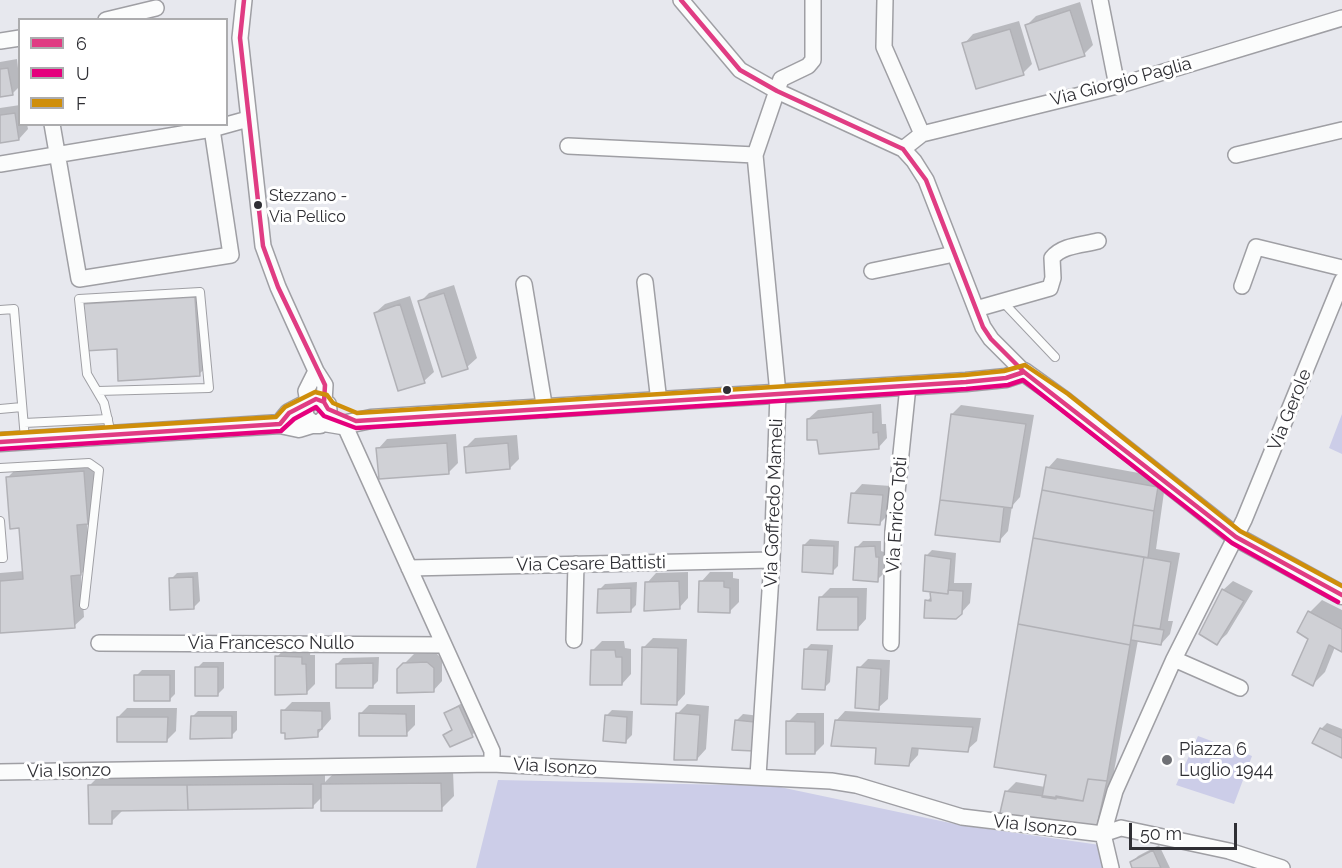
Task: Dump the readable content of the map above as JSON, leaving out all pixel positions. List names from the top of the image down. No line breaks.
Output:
{"streets":{"street":["Via Giorgio Paglia","Via Gerole","Via Goffredo Mameli","Via Enrico Toti","Via Cesare Battisti","Via Francesco Nullo","Via Isonzo"]},"crossings":[["Via Gerole","Via Isonzo"],["Via Goffredo Mameli","Via Cesare Battisti"],["Via Goffredo Mameli","Via Isonzo"]],"places":["Stezzano - Via Pellico","Piazza 6 Luglio 1944"],"lines":["transit line 6","transit line F","transit line U"],"legend":["6","U","F"],"scale_bar":"50 m"}
